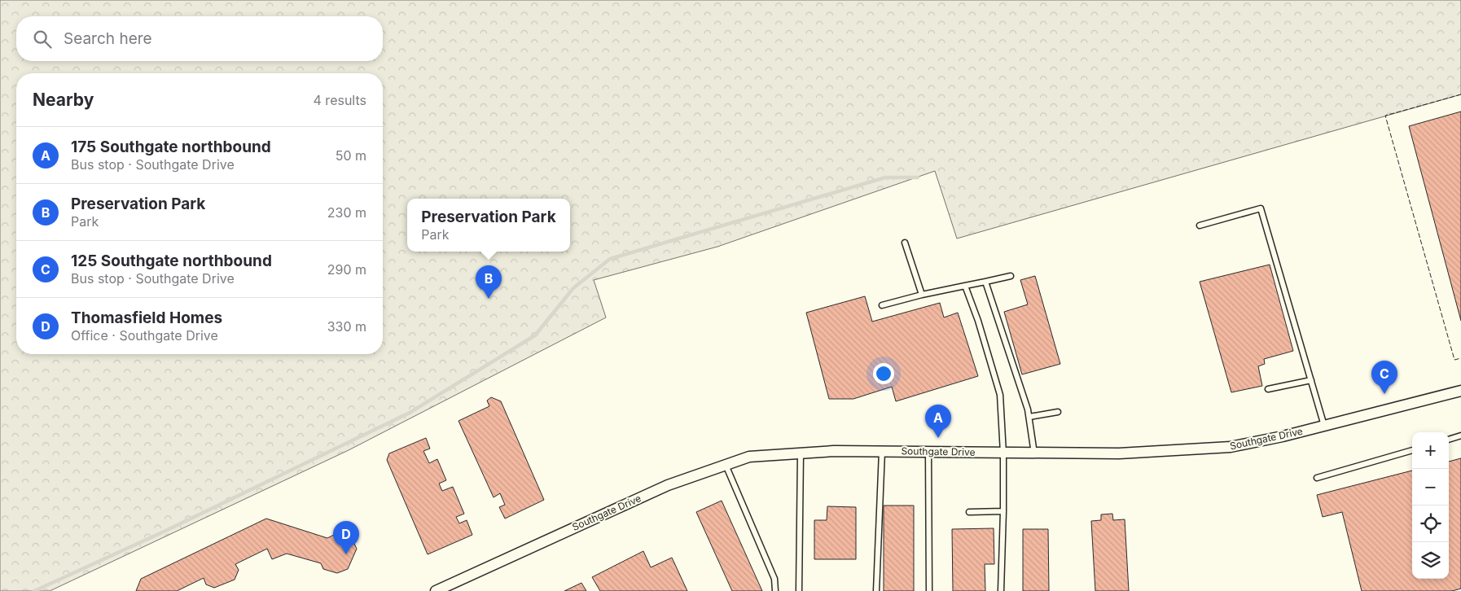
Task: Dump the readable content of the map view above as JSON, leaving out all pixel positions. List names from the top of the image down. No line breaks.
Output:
{"streets":{"street":["Southgate Drive"]},"page":{"search":"Search here","heading":["Nearby","4 results"],"list":[{"mark":"A","name":"175 Southgate northbound","note":"Bus stop · Southgate Drive","value":"50 m"},{"mark":"B","name":"Preservation Park","note":"Park","value":"230 m"},{"mark":"C","name":"125 Southgate northbound","note":"Bus stop · Southgate Drive","value":"290 m"},{"mark":"D","name":"Thomasfield Homes","note":"Office · Southgate Drive","value":"330 m"}],"popup":["Preservation Park","Park"],"pins":["B","C","A","D"],"map_buttons":["+","−"]}}
